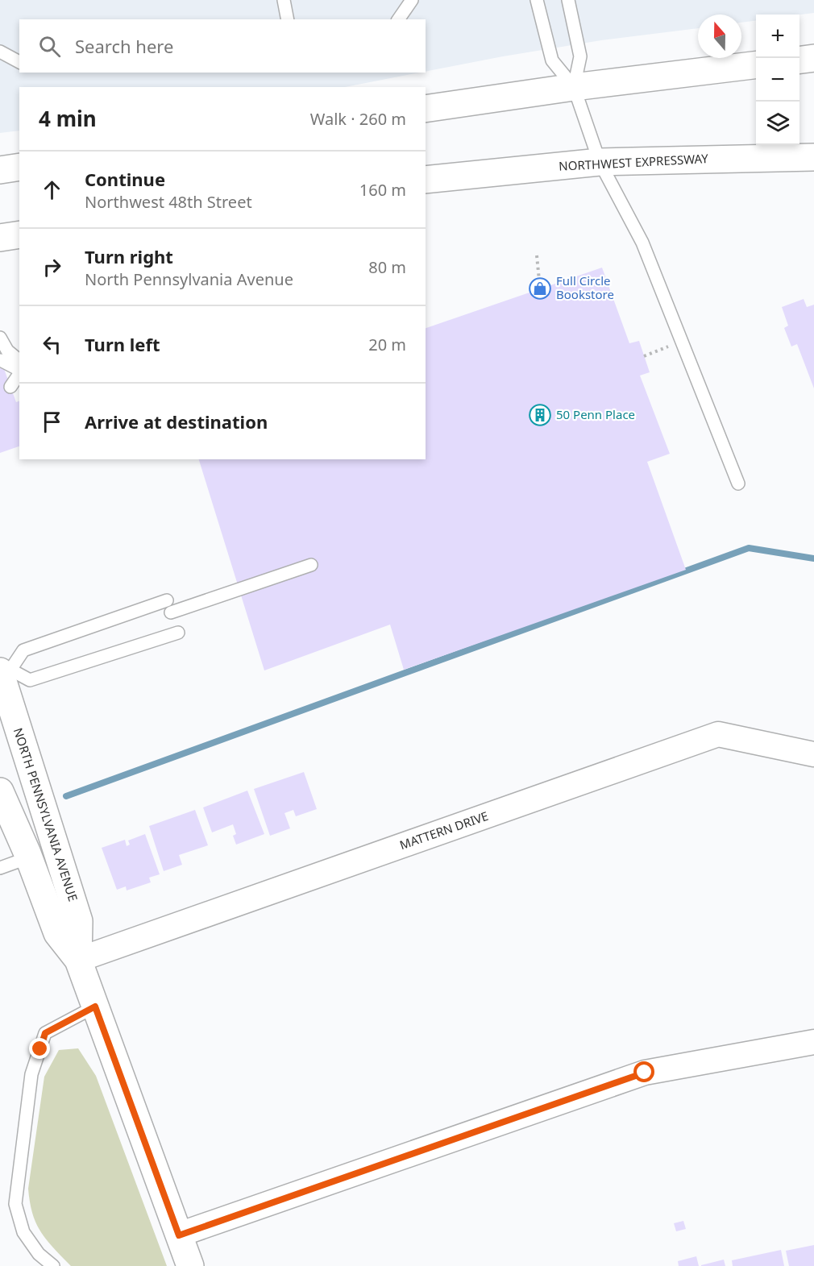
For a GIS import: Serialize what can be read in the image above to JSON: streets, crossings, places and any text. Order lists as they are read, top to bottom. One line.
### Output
{"streets":{"main road":["NORTHWEST EXPRESSWAY","NORTH PENNSYLVANIA AVENUE"],"street":["MATTERN DRIVE"]},"crossings":[["NORTH PENNSYLVANIA AVENUE","MATTERN DRIVE"]],"places":{"shop":["Full Circle Bookstore"],"building":["50 Penn Place"]},"north":"top","page":{"map_buttons":["+","−"],"search":"Search here","heading":["4 min","Walk · 260 m"],"list":[["Continue","Northwest 48th Street","160 m"],["Turn right","North Pennsylvania Avenue","80 m"],["Turn left","20 m"],"Arrive at destination"]}}
